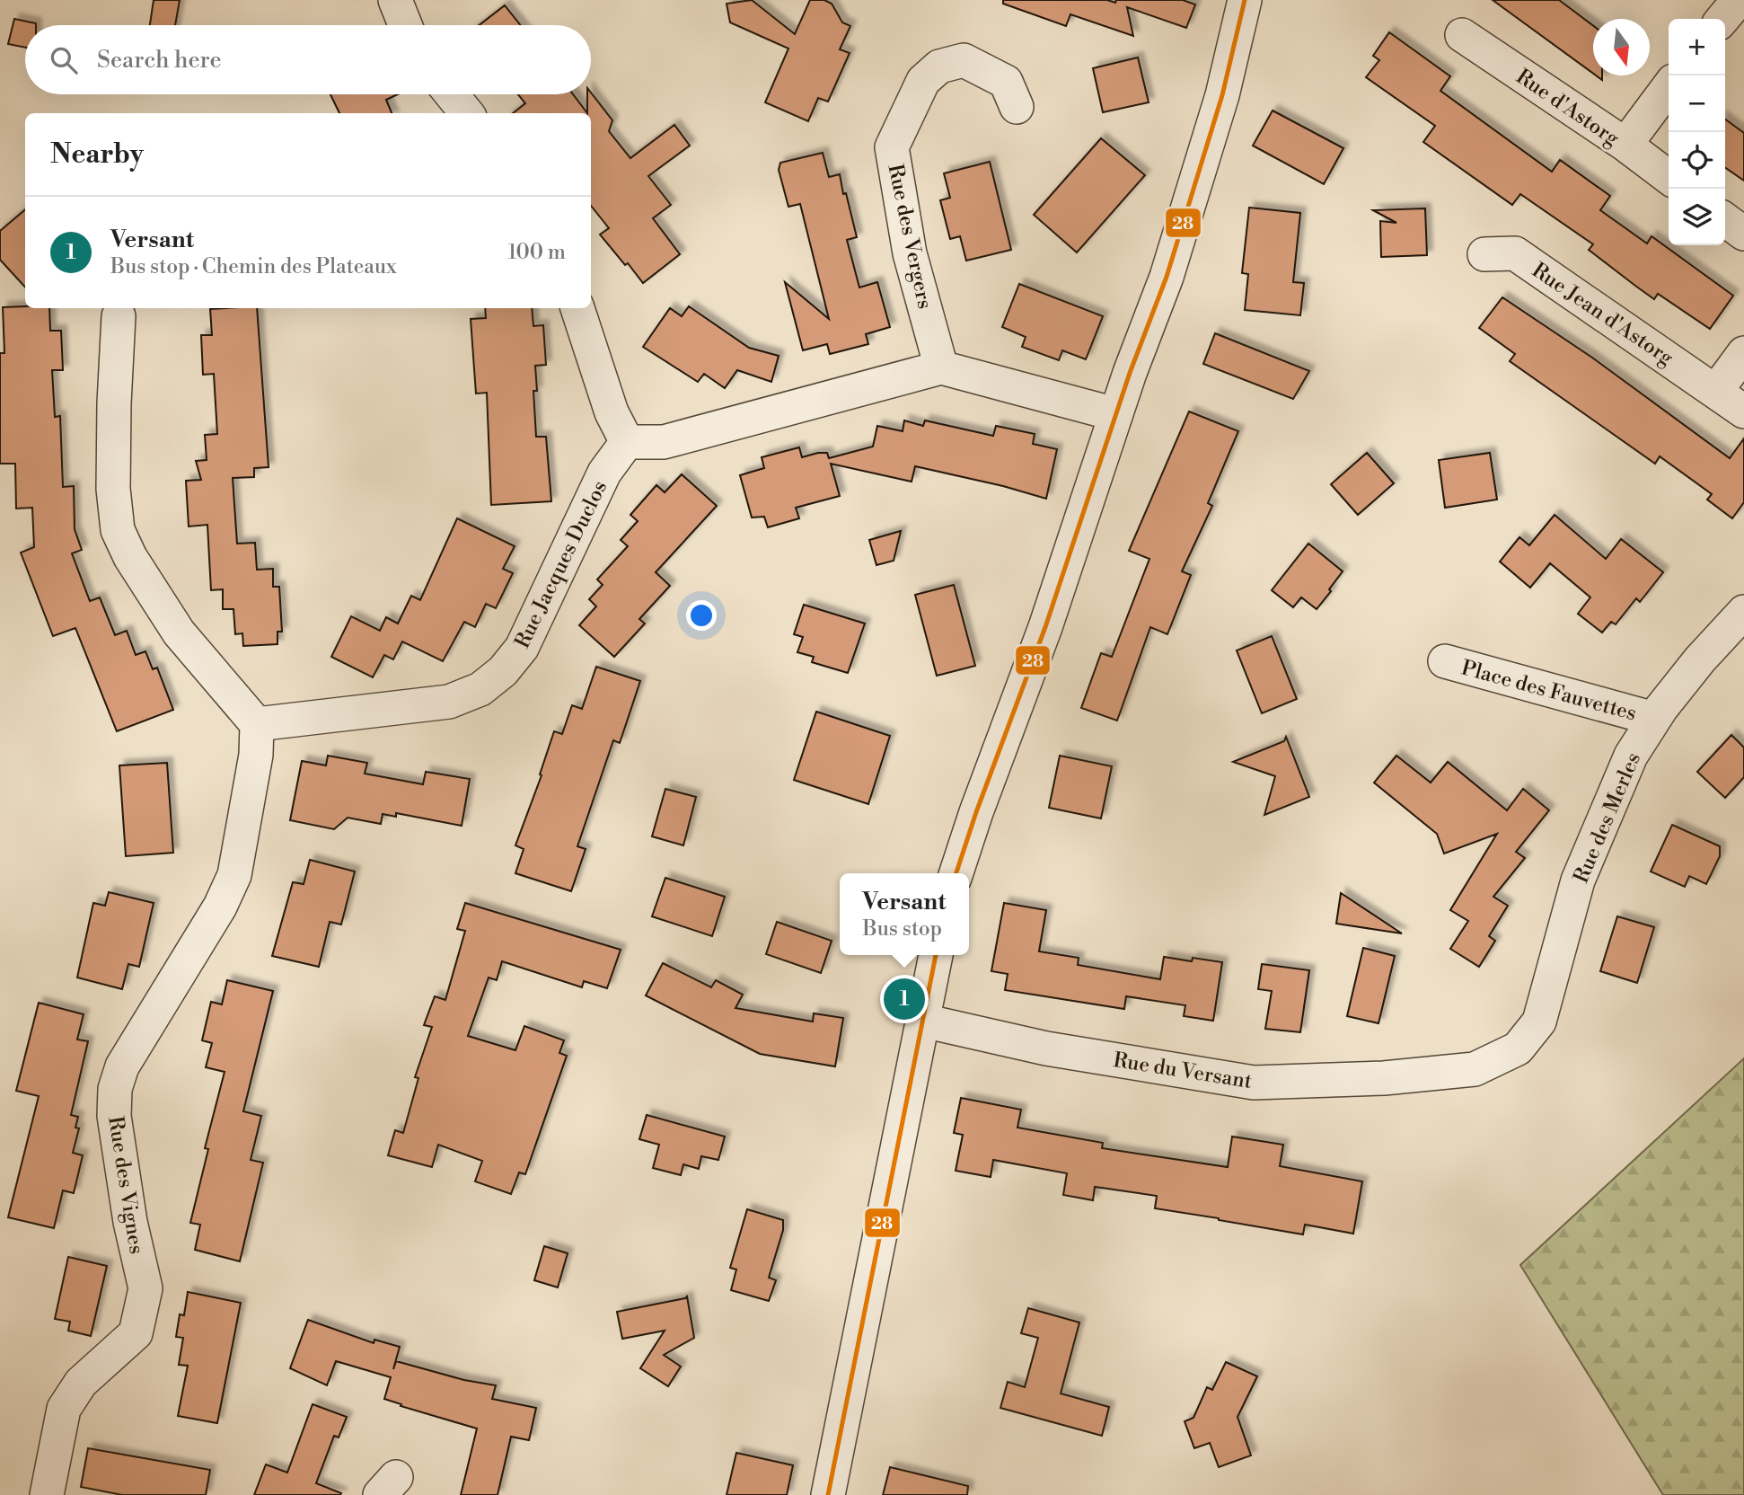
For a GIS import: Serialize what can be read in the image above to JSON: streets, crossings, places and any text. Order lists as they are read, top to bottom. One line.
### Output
{"streets":{"street":["Rue d'Astorg","Rue des Vergers","Rue Jean d'Astorg","Rue Jacques Duclos","Place des Fauvettes","Rue des Merles","Rue du Versant","Rue des Vignes"]},"crossings":[["Rue Jacques Duclos","Rue des Vignes"],["Place des Fauvettes","Rue des Merles"],["Rue des Merles","Rue du Versant"]],"lines":["transit line 28"],"north":"bottom","page":{"map_buttons":["+","−"],"search":"Search here","heading":"Nearby","list":[{"mark":"1","name":"Versant","note":"Bus stop · Chemin des Plateaux","value":"100 m"}],"popup":["Versant","Bus stop"],"pins":"1"}}
